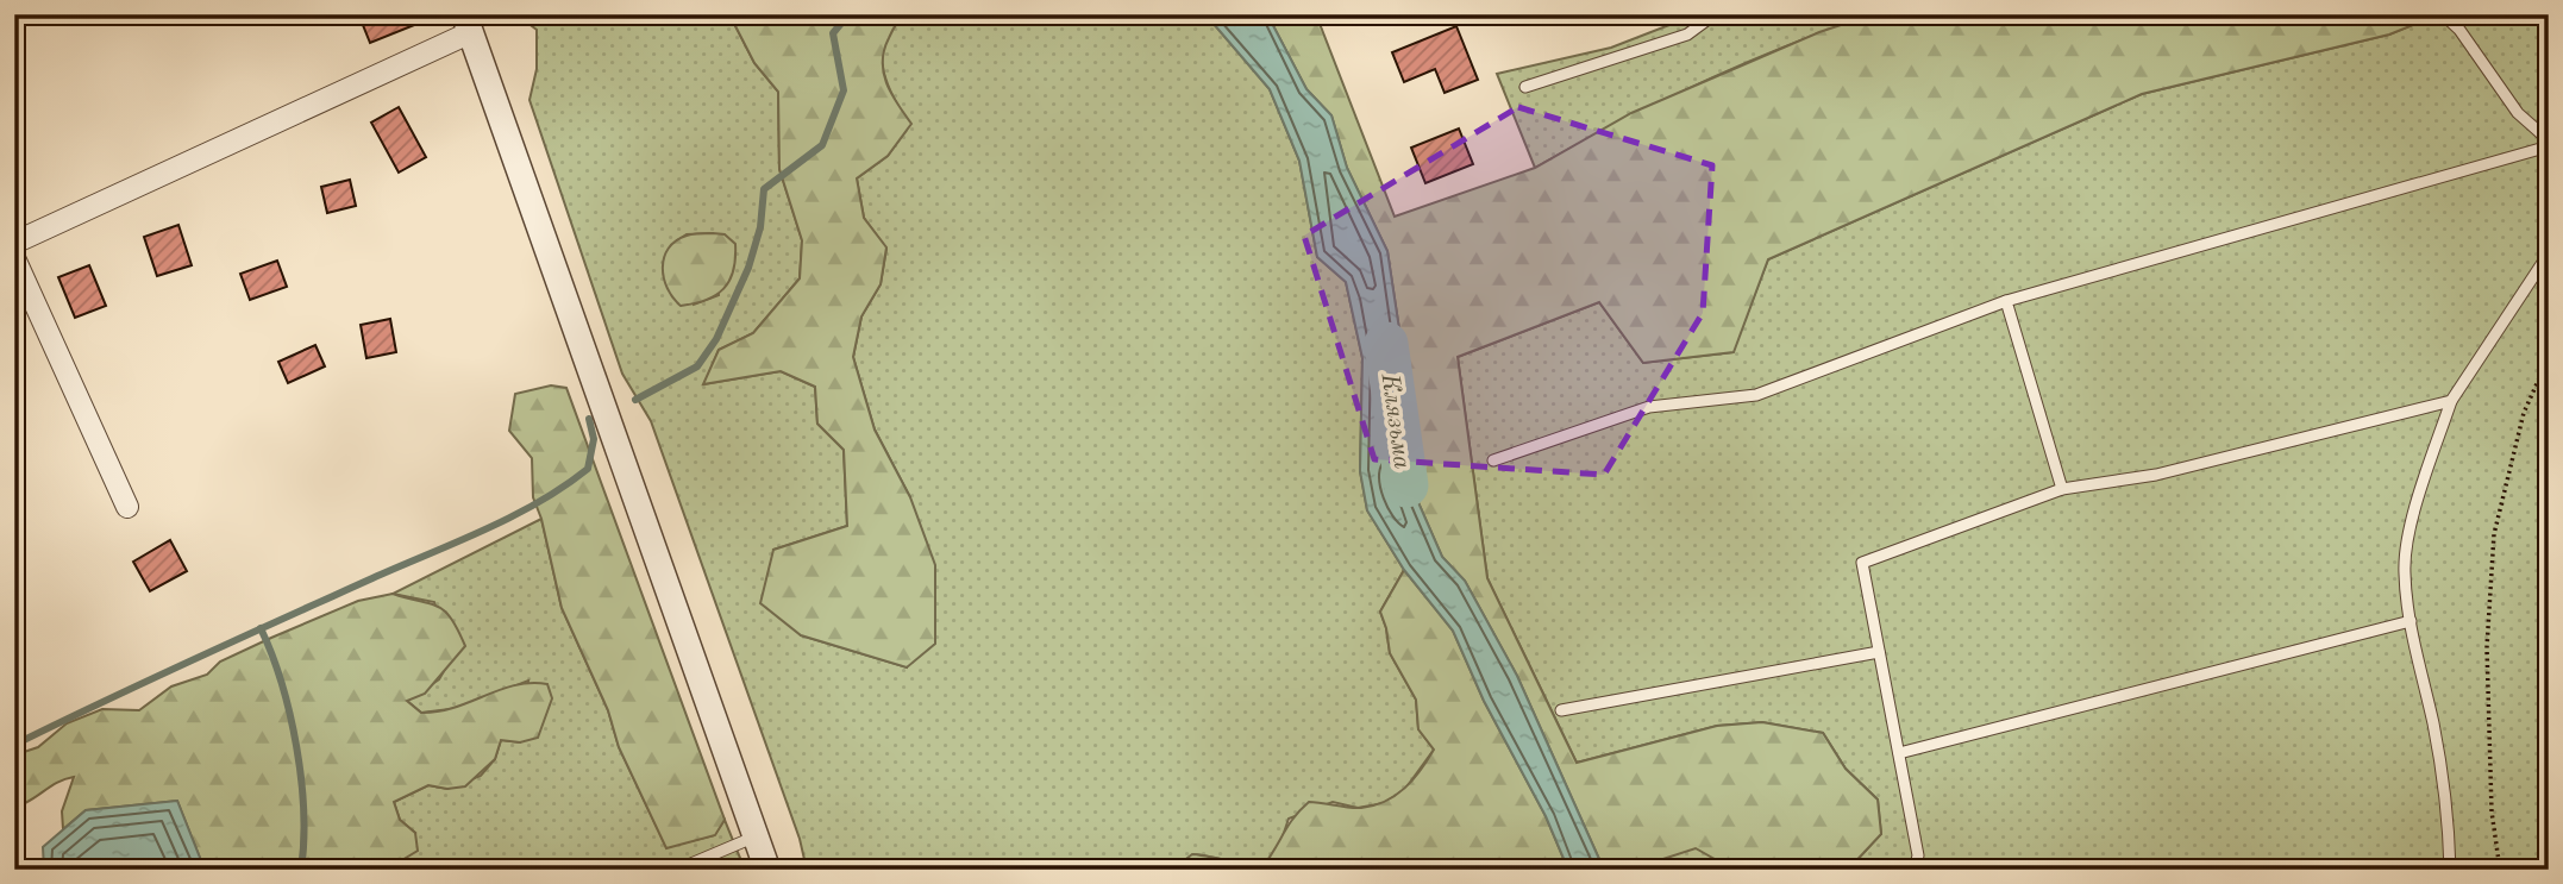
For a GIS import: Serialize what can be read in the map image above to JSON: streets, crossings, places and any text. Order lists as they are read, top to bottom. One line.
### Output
{"water":["Клязьма"]}
